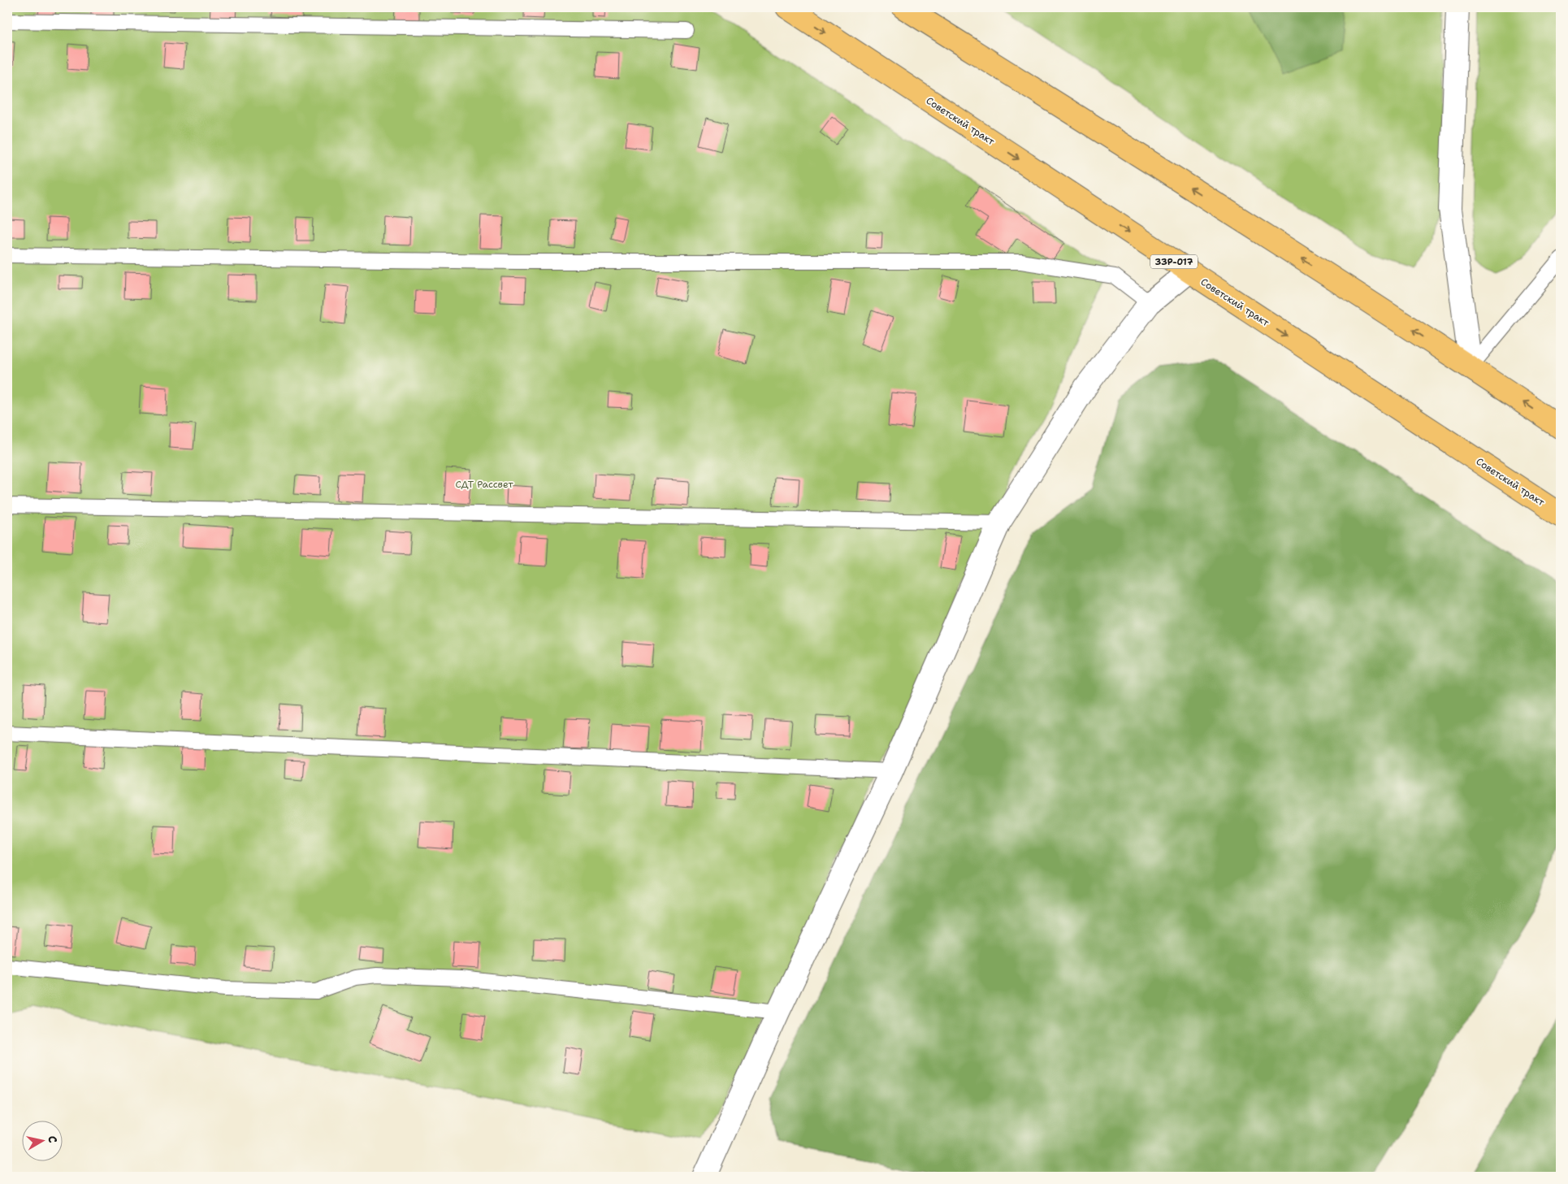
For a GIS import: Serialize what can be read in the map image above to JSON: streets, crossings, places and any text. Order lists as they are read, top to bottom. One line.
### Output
{"streets":{"highway":["Советский тракт","33Р-017"]},"parks":["СДТ Рассвет"],"north":"right"}
